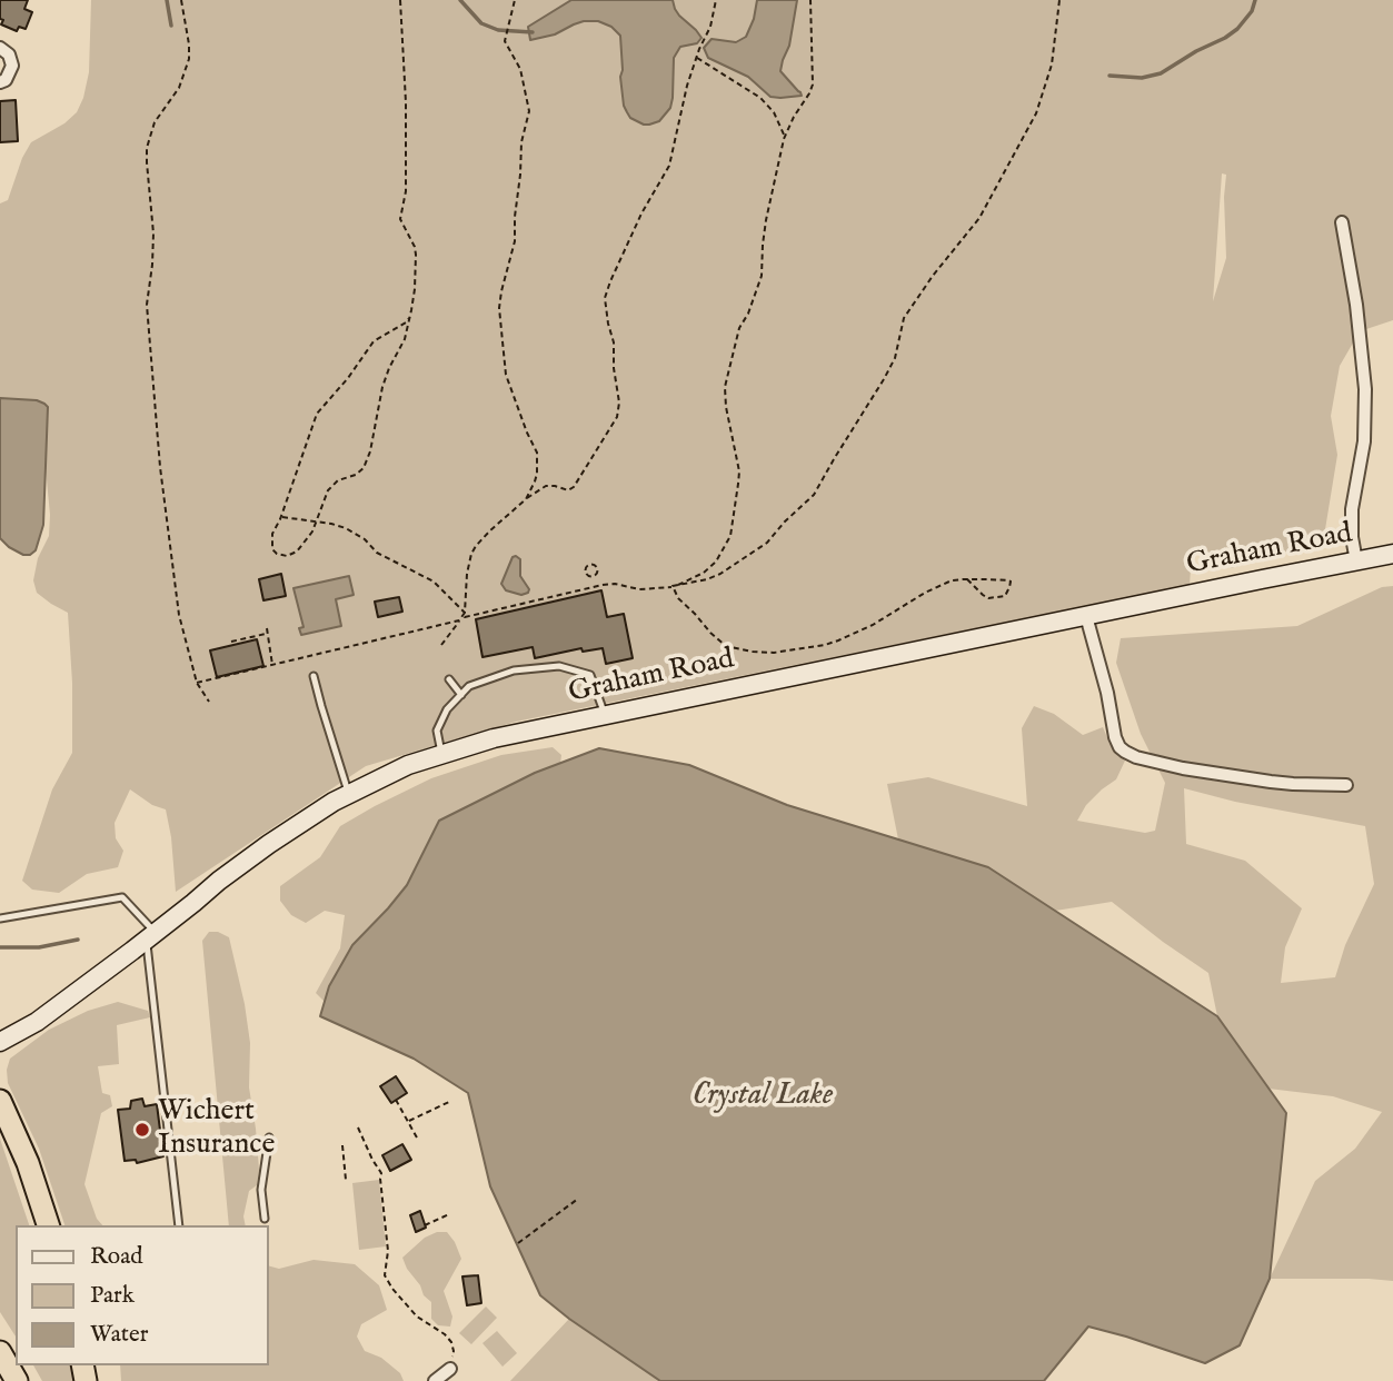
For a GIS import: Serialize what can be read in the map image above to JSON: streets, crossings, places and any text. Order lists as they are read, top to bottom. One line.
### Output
{"streets":{"main road":["Graham Road"]},"water":["Crystal Lake"],"places":["Wichert Insurance"],"legend":["Road","Park","Water"]}
